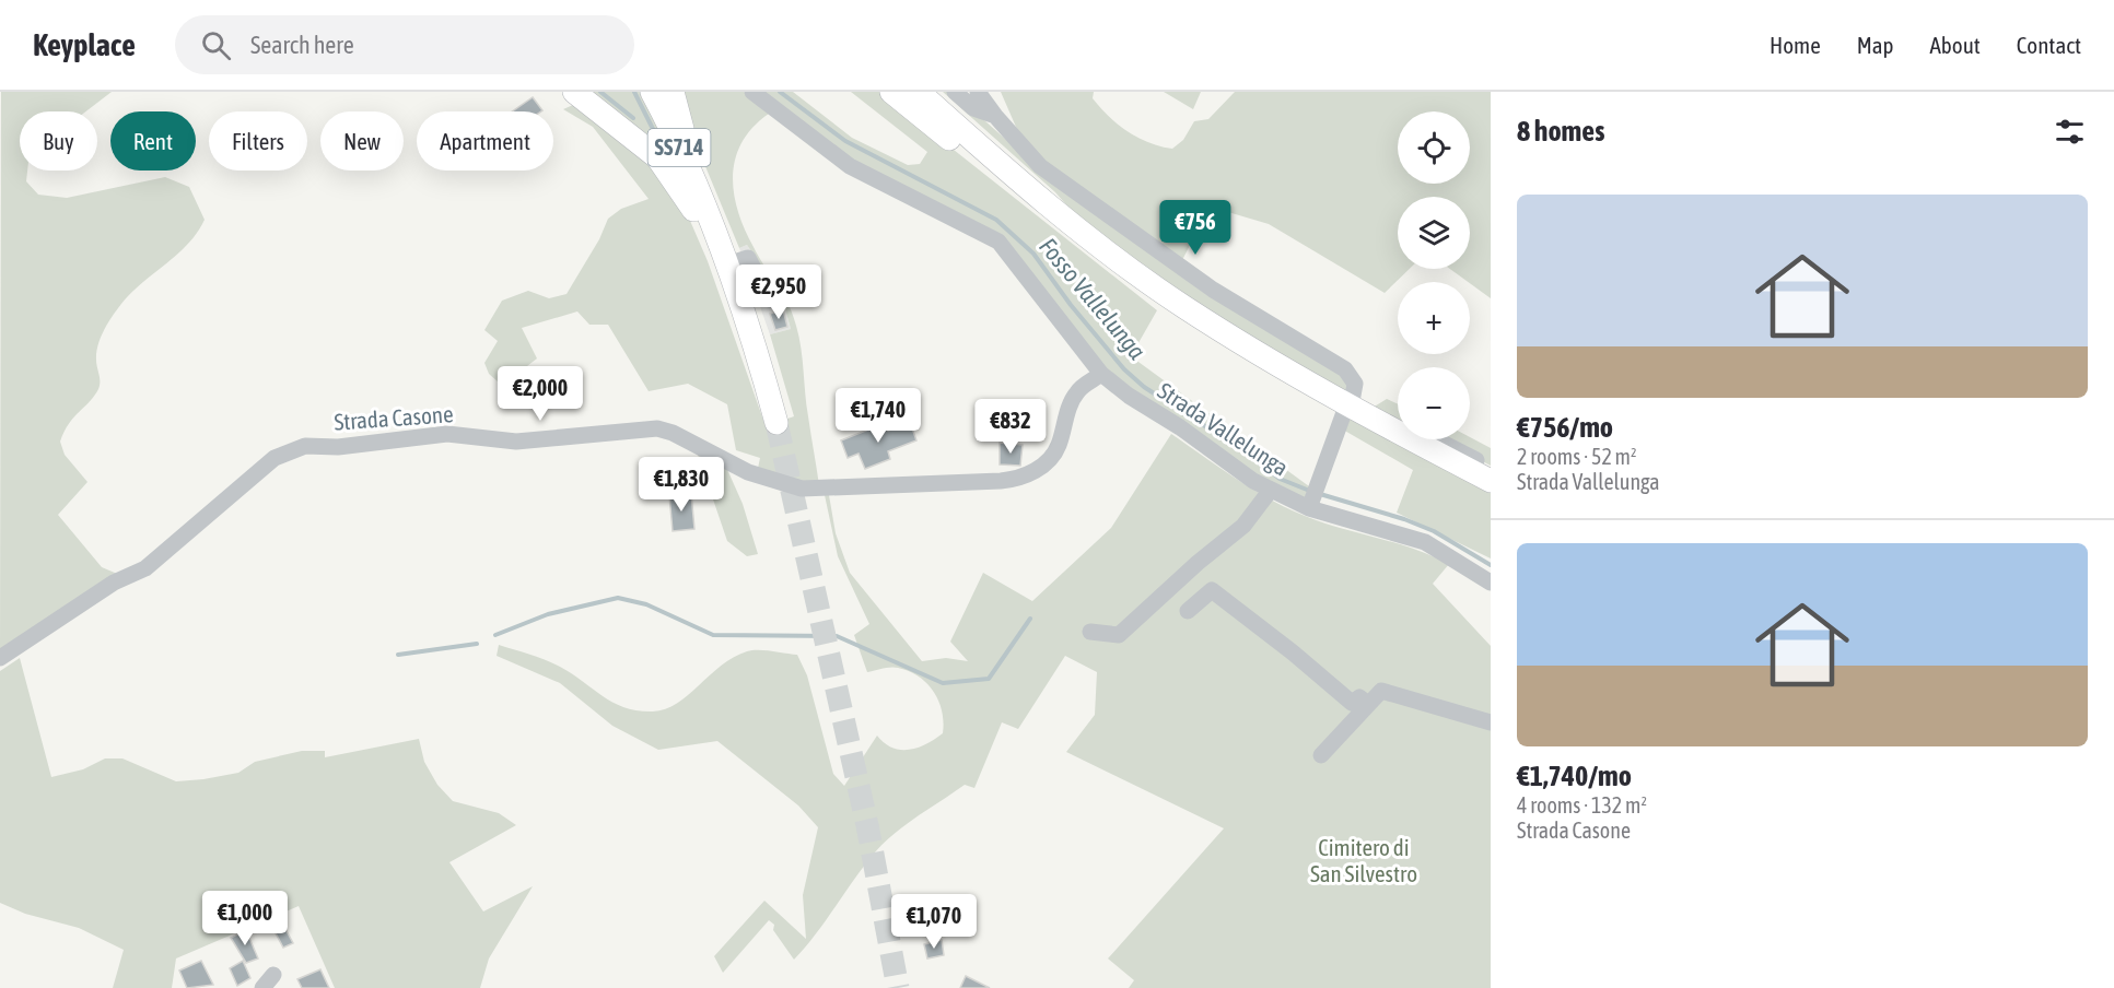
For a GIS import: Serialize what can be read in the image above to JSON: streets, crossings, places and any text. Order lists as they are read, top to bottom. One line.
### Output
{"streets":{"highway":["SS714"],"street":["Strada Casone","Strada Vallelunga"]},"crossings":[["Strada Casone","Strada Vallelunga"]],"water":["Fosso Vallelunga"],"parks":["Cimitero di San Silvestro"],"page":{"header":"Keyplace","search":"Search here","nav":["Home","Map","About","Contact"],"heading":"8 homes","map_buttons":["+","−"],"chip":["Buy","Rent","Filters","New","Apartment"],"list":[{"name":"€756/mo","note":"2 rooms · 52 m² · Strada Vallelunga"},{"name":"€1,740/mo","note":"4 rooms · 132 m² · Strada Casone"}],"price":["€756","€2,950","€2,000","€1,740","€832","€1,830","€1,000","€1,070"]}}
